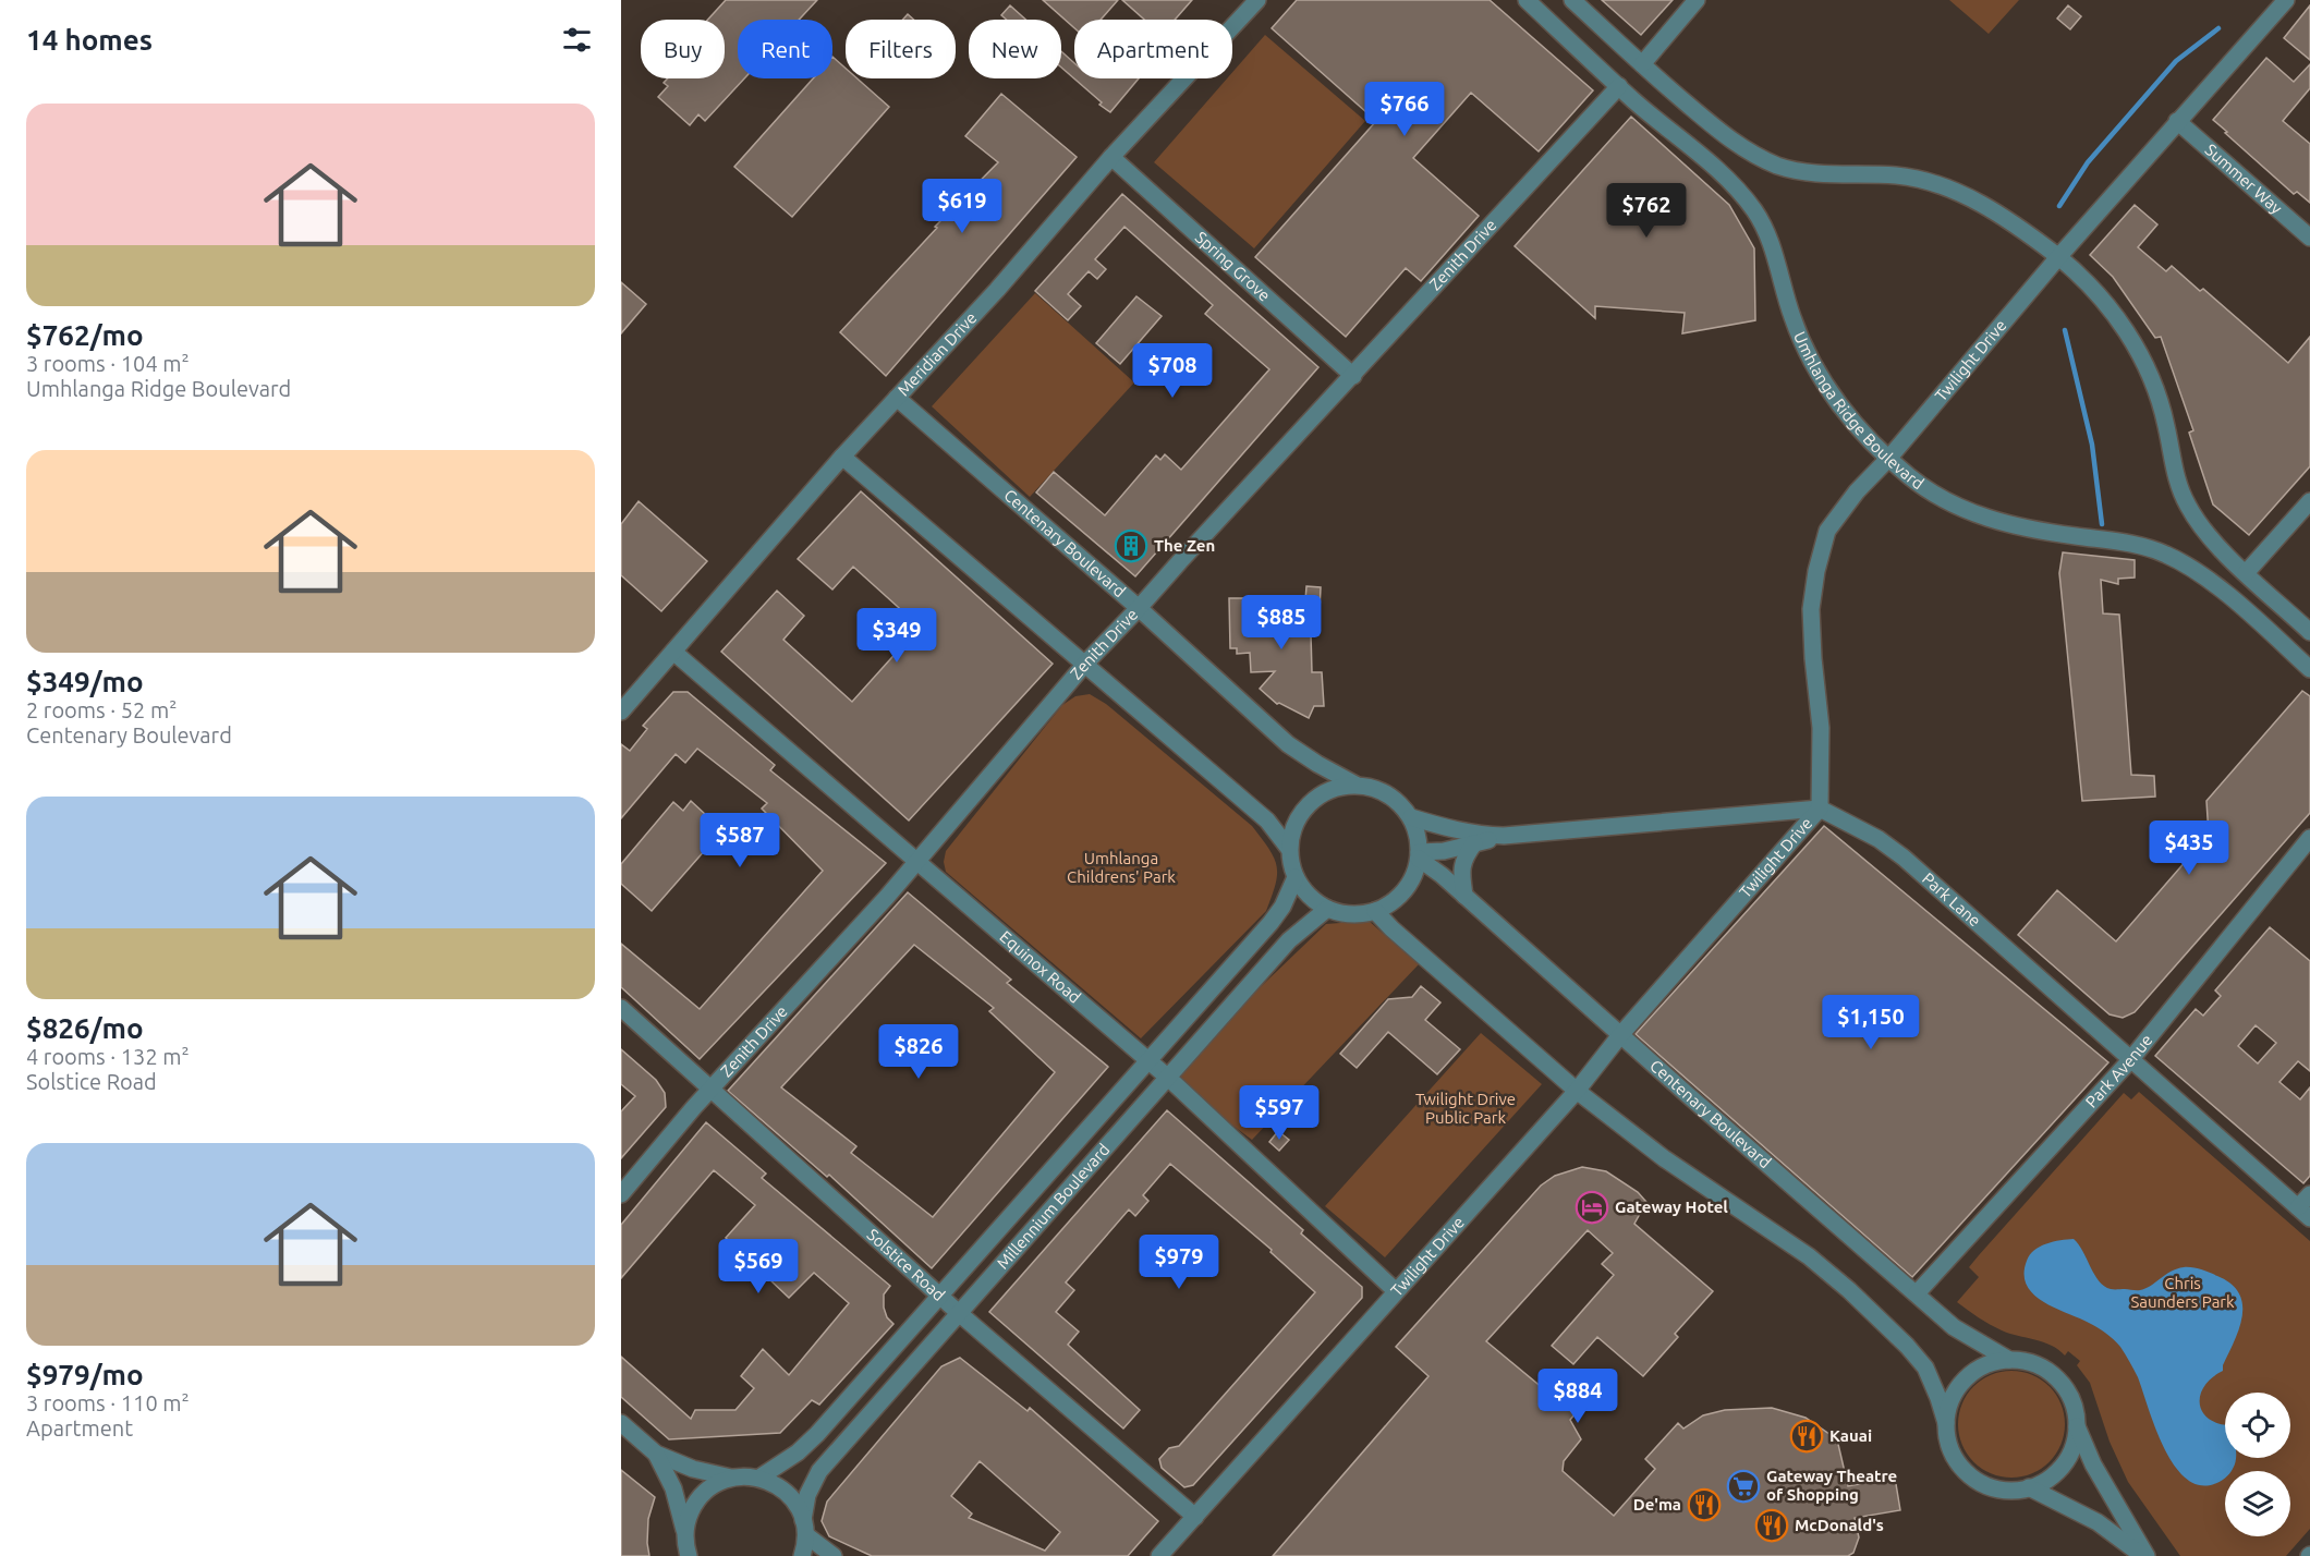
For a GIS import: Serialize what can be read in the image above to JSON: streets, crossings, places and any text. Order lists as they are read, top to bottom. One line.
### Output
{"streets":{"street":["Summer Way","Zenith Drive","Spring Grove","Meridian Drive","Twilight Drive","Umhlanga Ridge Boulevard","Centenary Boulevard","Park Lane","Equinox Road","Park Avenue","Millennium Boulevard","Solstice Road"]},"crossings":[["Summer Way","Twilight Drive"],["Zenith Drive","Spring Grove"],["Zenith Drive","Umhlanga Ridge Boulevard"],["Zenith Drive","Centenary Boulevard"],["Zenith Drive","Equinox Road"],["Zenith Drive","Solstice Road"],["Spring Grove","Meridian Drive"],["Meridian Drive","Centenary Boulevard"],["Meridian Drive","Equinox Road"],["Twilight Drive","Umhlanga Ridge Boulevard"],["Twilight Drive","Centenary Boulevard"],["Twilight Drive","Park Lane"],["Twilight Drive","Equinox Road"],["Twilight Drive","Solstice Road"],["Centenary Boulevard","Park Avenue"],["Centenary Boulevard","Millennium Boulevard"],["Park Lane","Park Avenue"],["Equinox Road","Millennium Boulevard"],["Millennium Boulevard","Solstice Road"]],"parks":["Umhlanga Childrens' Park","Twilight Drive Public Park","Chris Saunders Park"],"places":{"building":["The Zen"],"hotel":["Gateway Hotel"],"restaurant":["Kauai","De'ma","McDonald's"],"supermarket":["Gateway Theatre of Shopping"]},"page":{"heading":"14 homes","chip":["Buy","Rent","Filters","New","Apartment"],"list":[{"name":"$762/mo","note":"3 rooms · 104 m² · Umhlanga Ridge Boulevard"},{"name":"$349/mo","note":"2 rooms · 52 m² · Centenary Boulevard"},{"name":"$826/mo","note":"4 rooms · 132 m² · Solstice Road"},{"name":"$979/mo","note":"3 rooms · 110 m² · Apartment"}],"price":["$766","$619","$762","$708","$885","$349","$587","$435","$1,150","$826","$597","$979","$569","$884"]}}
